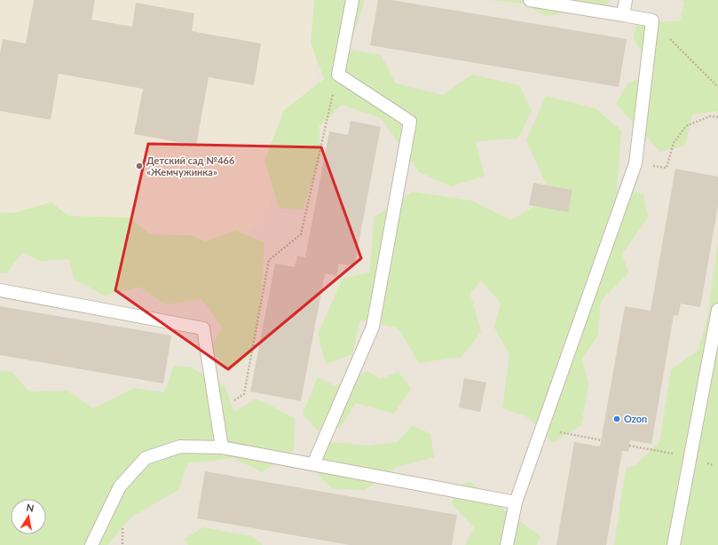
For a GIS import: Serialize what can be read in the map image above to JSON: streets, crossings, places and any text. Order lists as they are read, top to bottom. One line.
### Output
{"places":["Детский сад №466 «Жемчужинка»","Ozon"],"north":"top"}
